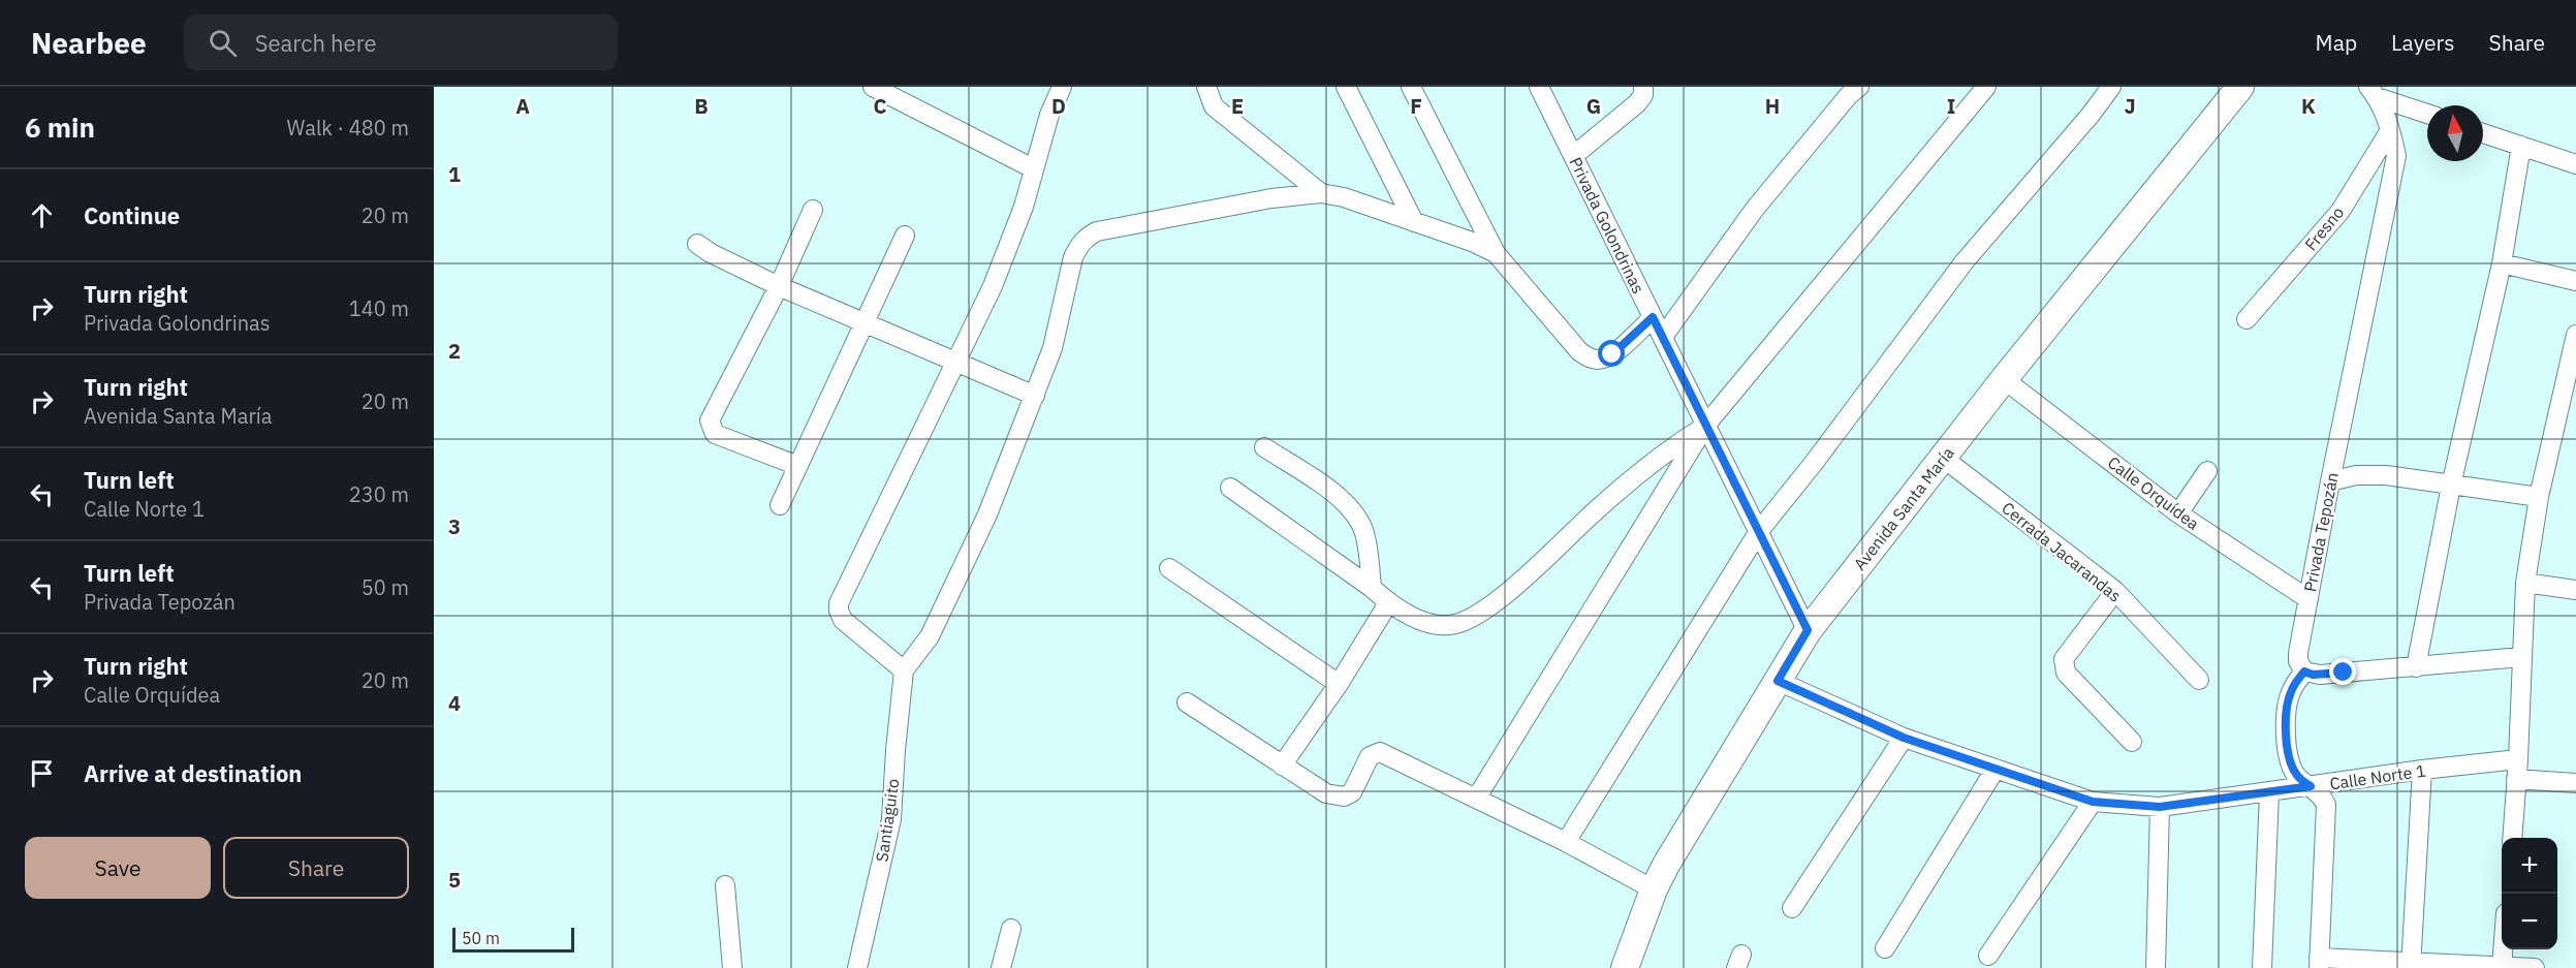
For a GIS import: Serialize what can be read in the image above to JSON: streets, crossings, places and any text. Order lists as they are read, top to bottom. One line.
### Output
{"streets":{"main road":["Avenida Santa María"],"street":["Privada Golondrinas","Fresno","Calle Orquídea","Privada Tepozán","Cerrada Jacarandas","Calle Norte 1","Santiaguito"]},"crossings":[["Privada Golondrinas","Avenida Santa María"],["Fresno","Privada Tepozán"],["Calle Orquídea","Avenida Santa María"],["Calle Orquídea","Privada Tepozán"],["Avenida Santa María","Cerrada Jacarandas"],["Avenida Santa María","Calle Norte 1"]],"scale_bar":"50 m","north":"top","page":{"header":"Nearbee","search":"Search here","nav":["Map","Layers","Share"],"heading":["6 min","Walk · 480 m"],"list":[["Continue","20 m"],["Turn right","Privada Golondrinas","140 m"],["Turn right","Avenida Santa María","20 m"],["Turn left","Calle Norte 1","230 m"],["Turn left","Privada Tepozán","50 m"],["Turn right","Calle Orquídea","20 m"],"Arrive at destination"],"buttons":["Save","Share"],"map_buttons":["+","−"],"scale":"50 m"},"grid":{"columns":["A","B","C","D","E","F","G","H","I","J","K"],"rows":["1","2","3","4","5"]}}
